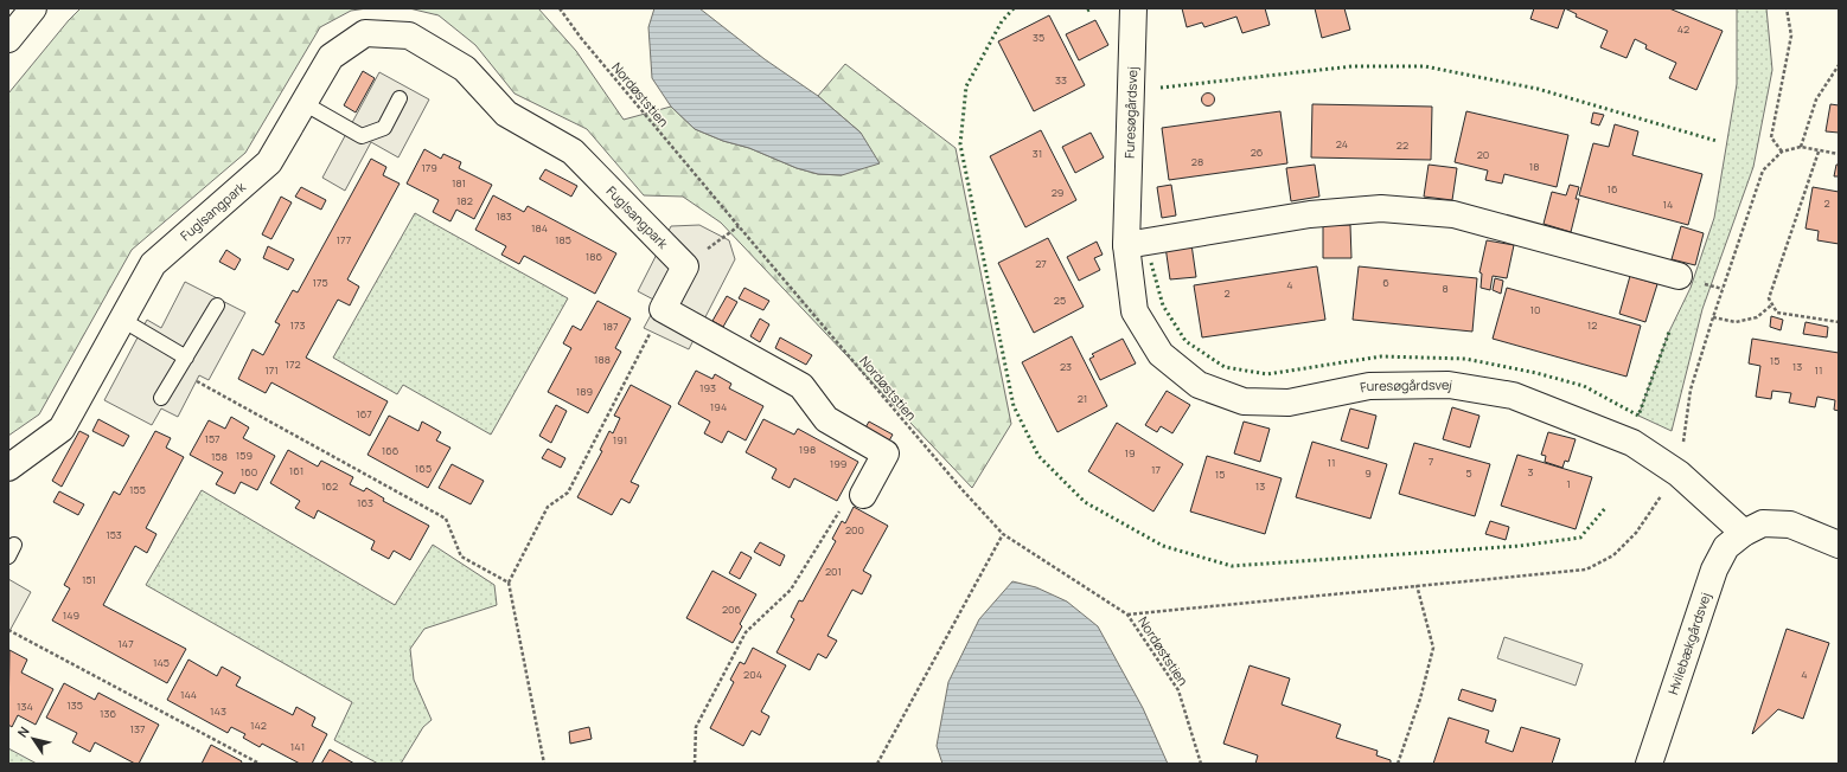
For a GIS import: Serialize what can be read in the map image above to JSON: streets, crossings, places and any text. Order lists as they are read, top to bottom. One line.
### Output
{"streets":{"street":["Furesøgårdsvej","Fuglsangpark","Hvilebækgårdsvej"],"path":["Nordøststien"]},"crossings":[["Furesøgårdsvej","Hvilebækgårdsvej"]],"house_numbers":["42","35","33","24","22","26","31","20","28","18","179","181","16","29","182","2","14","183","184","177","185","186","27","175","6","4","8","2","25","10","173","12","187","188","15","172","23","13","171","11","193","189","21","194","167","157","191","198","166","19","159","158","7","11","199","165","17","161","160","3","9","5","15","1","162","13","155","163","200","153","201","151","206","149","147","145","204","4","144","135","134","143","136","142","137","141"],"north":"top left"}
